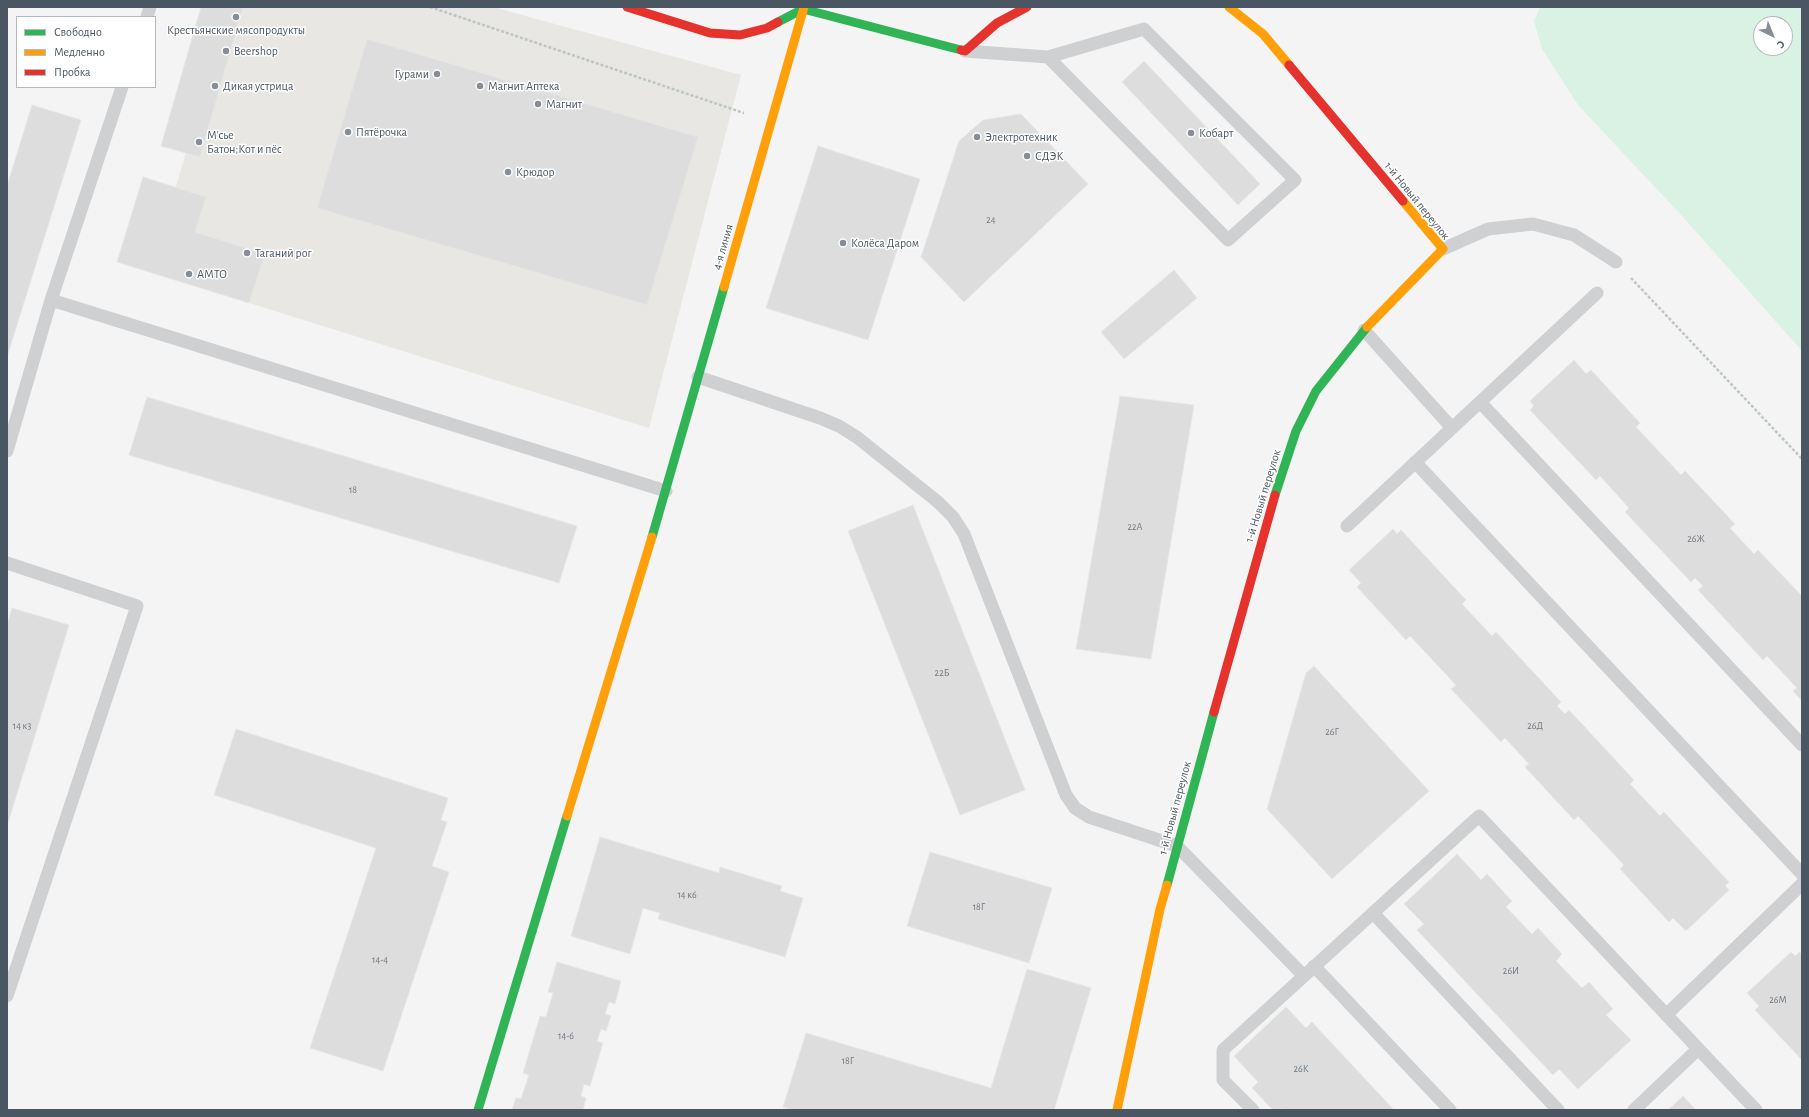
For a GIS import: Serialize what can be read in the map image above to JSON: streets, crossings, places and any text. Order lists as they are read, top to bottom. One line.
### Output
{"streets":{"street":["1-й Новый переулок","4-я линия"]},"places":["Крестьянские мясопродукты","Beershop","Гурами","Дикая устрица","Магнит Аптека","Магнит","Пятёрочка","Кобарт","Электротехник","М'сье Батон;Кот и пёс","СДЭК","Крюдор","Колёса Даром","Таганий рог","АМТО"],"house_numbers":["24","18","22А","26Ж","22Б","14 к3","26Д","26Г","14 к6","18Г","14-4","26И","26М","14-6","18Г","26К"],"legend":["Свободно","Медленно","Пробка"],"north":"bottom right"}
